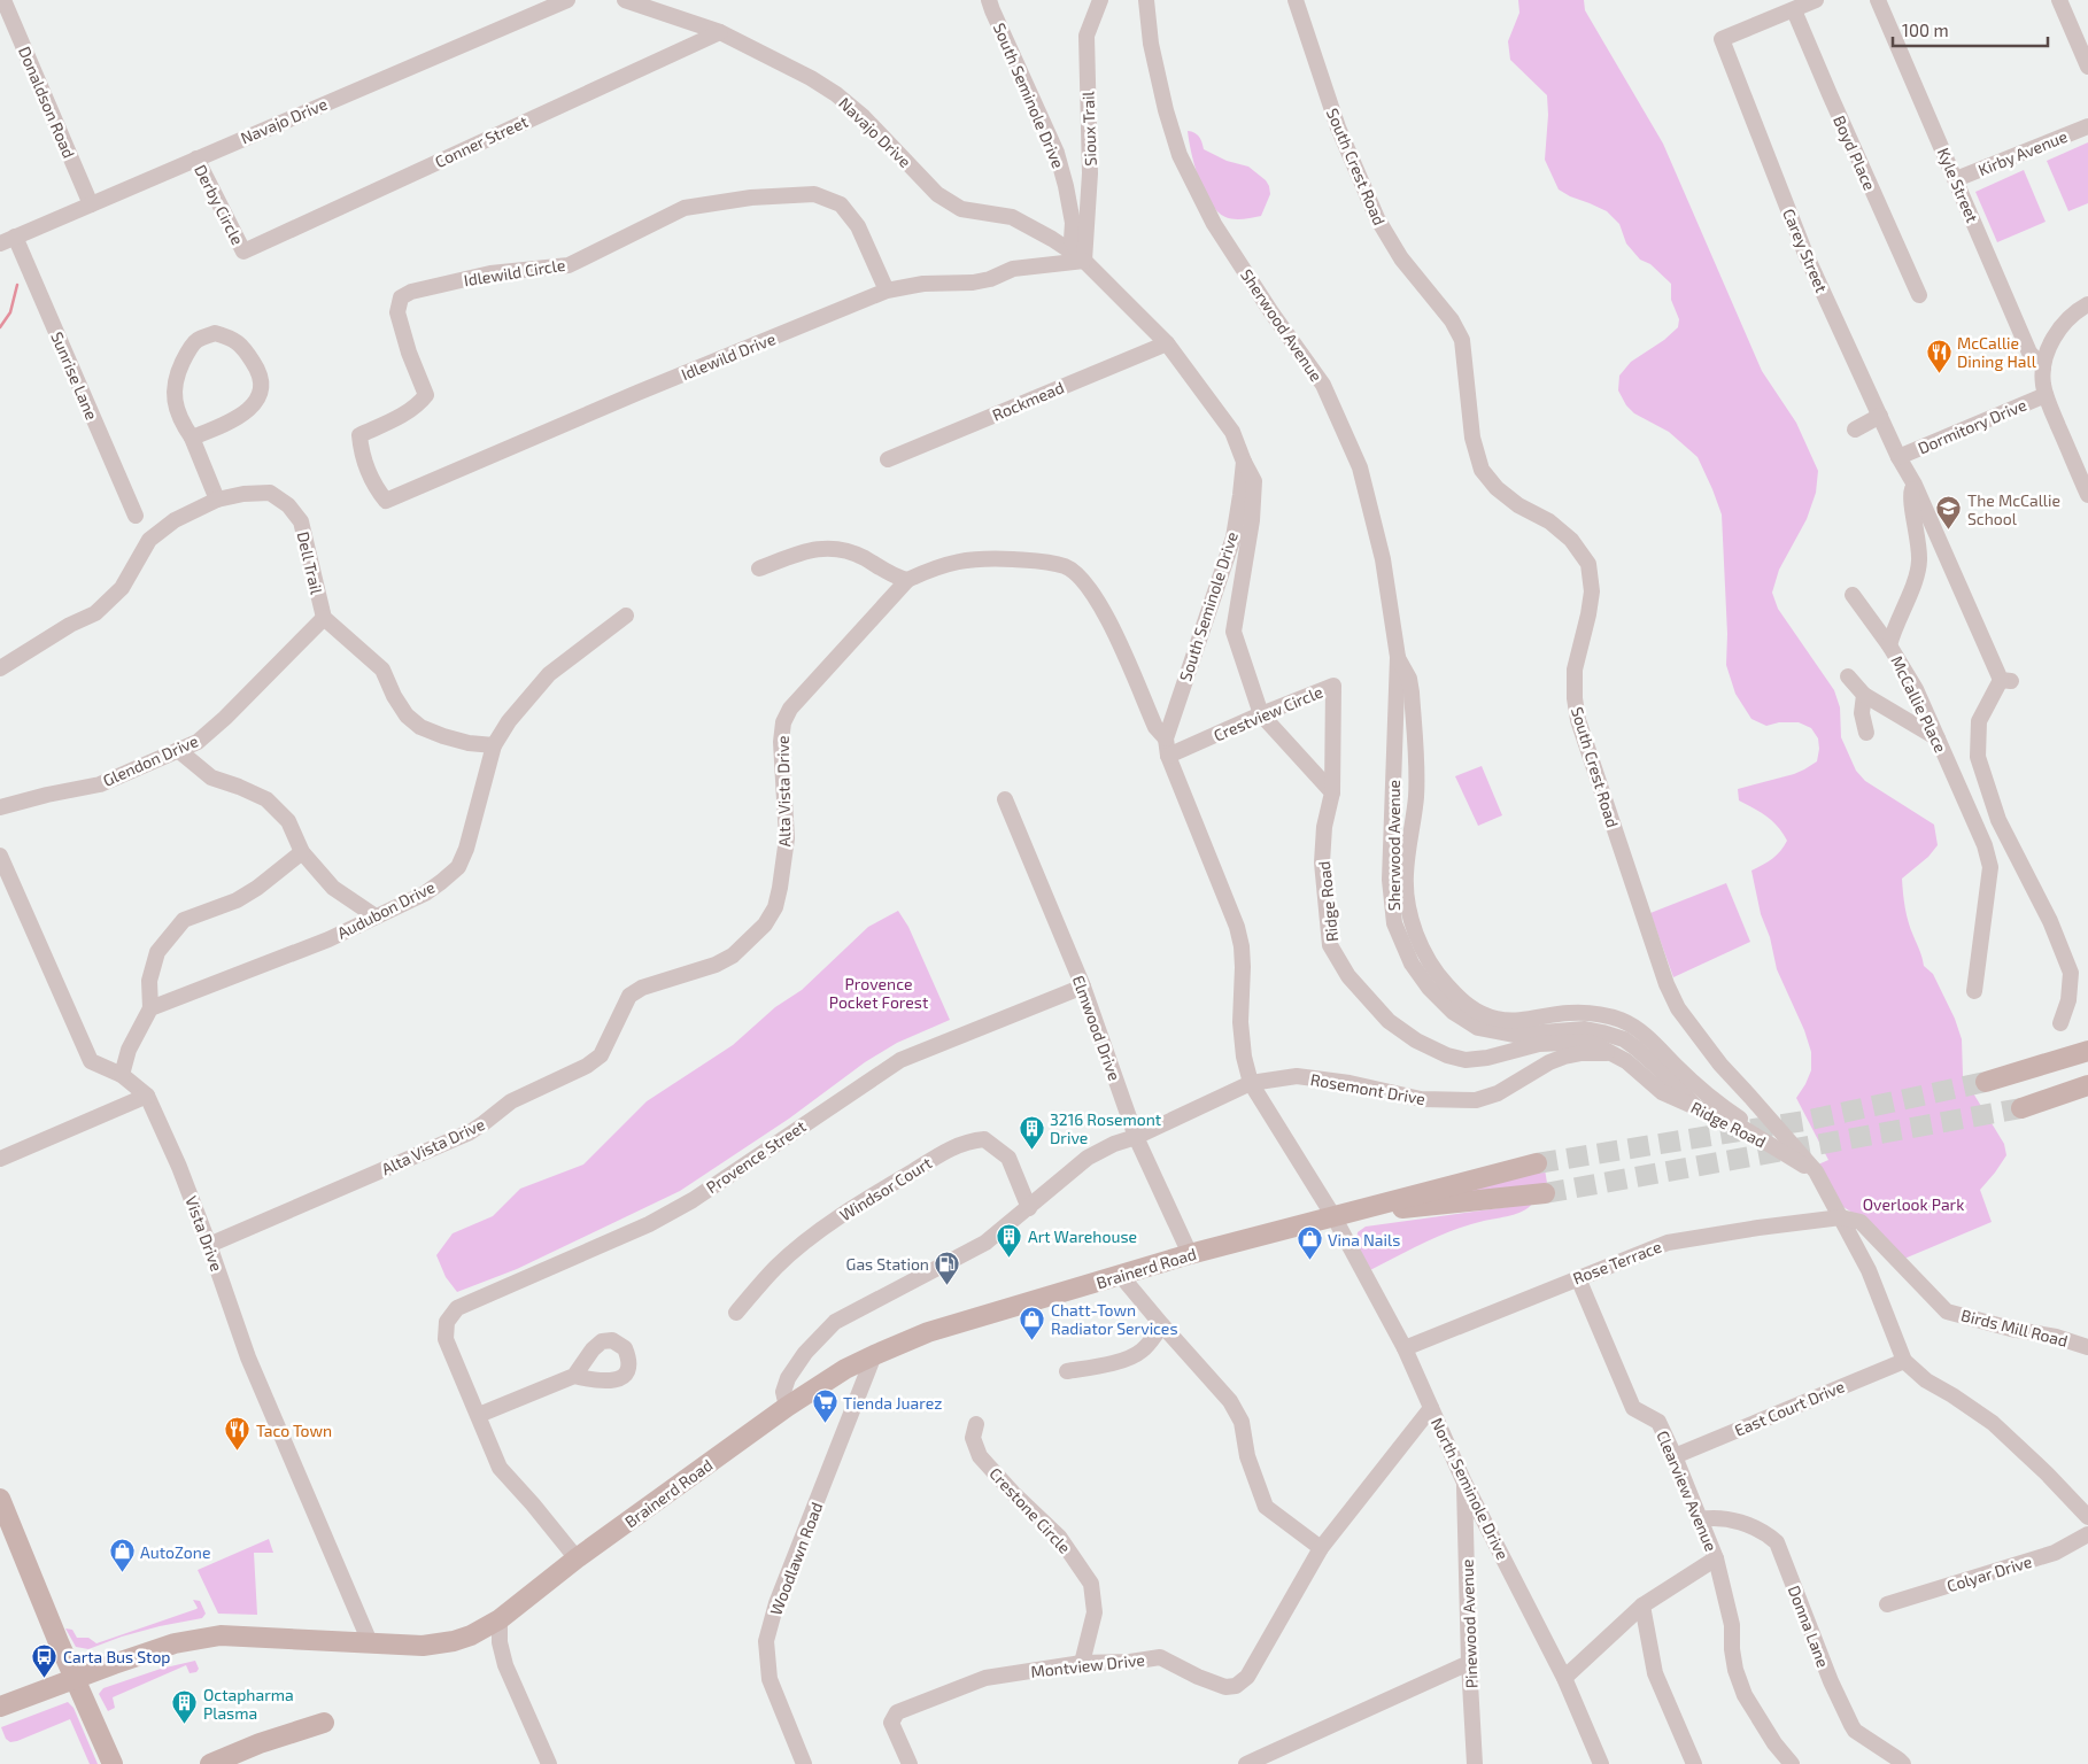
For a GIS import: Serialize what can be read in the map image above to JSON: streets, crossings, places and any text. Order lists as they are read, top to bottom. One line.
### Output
{"streets":{"main road":["Brainerd Road"],"street":["South Seminole Drive","Donaldson Road","Navajo Drive","Sioux Trail","Conner Street","Boyd Place","Kirby Avenue","South Crest Road","Kyle Street","Derby Circle","Carey Street","Idlewild Circle","Sherwood Avenue","Idlewild Drive","Sunrise Lane","Rockmead","Dormitory Drive","Dell Trail","McCallie Place","Crestview Circle","Glendon Drive","Alta Vista Drive","Ridge Road","Audubon Drive","Elmwood Drive","Rosemont Drive","Provence Street","Windsor Court","Vista Drive","Rose Terrace","Birds Mill Road","East Court Drive","North Seminole Drive","Clearview Avenue","Crestone Circle","Woodlawn Road","Colyar Drive","Pinewood Avenue","Donna Lane","Montview Drive"]},"crossings":[["South Seminole Drive","Navajo Drive"],["South Seminole Drive","Sioux Trail"],["South Seminole Drive","Idlewild Drive"],["South Seminole Drive","Rockmead"],["South Seminole Drive","Crestview Circle"],["South Seminole Drive","Alta Vista Drive"],["South Seminole Drive","Rosemont Drive"],["South Seminole Drive","Brainerd Road"],["South Seminole Drive","North Seminole Drive"],["Donaldson Road","Navajo Drive"],["Navajo Drive","Sioux Trail"],["Navajo Drive","Conner Street"],["Navajo Drive","Derby Circle"],["Navajo Drive","Idlewild Drive"],["Navajo Drive","Sunrise Lane"],["Sioux Trail","Idlewild Drive"],["Conner Street","Derby Circle"],["Boyd Place","Carey Street"],["Kirby Avenue","Kyle Street"],["South Crest Road","Ridge Road"],["South Crest Road","Rose Terrace"],["South Crest Road","Birds Mill Road"],["South Crest Road","East Court Drive"],["Carey Street","Dormitory Drive"],["Idlewild Circle","Idlewild Drive"],["Sherwood Avenue","Ridge Road"],["Dell Trail","Glendon Drive"],["Crestview Circle","Ridge Road"],["Alta Vista Drive","Vista Drive"],["Ridge Road","Rosemont Drive"],["Elmwood Drive","Rosemont Drive"],["Elmwood Drive","Provence Street"],["Elmwood Drive","Brainerd Road"],["Rosemont Drive","Windsor Court"],["Rosemont Drive","Brainerd Road"],["Vista Drive","Brainerd Road"],["Rose Terrace","Birds Mill Road"],["Rose Terrace","North Seminole Drive"],["Rose Terrace","Clearview Avenue"],["Brainerd Road","North Seminole Drive"],["Brainerd Road","Woodlawn Road"],["East Court Drive","Clearview Avenue"],["North Seminole Drive","Pinewood Avenue"],["North Seminole Drive","Montview Drive"],["Clearview Avenue","Donna Lane"],["Crestone Circle","Montview Drive"]],"parks":["Provence Pocket Forest","Overlook Park"],"places":{"restaurant":["McCallie Dining Hall","Taco Town"],"school or university":["The McCallie School"],"building":["3216 Rosemont Drive","Art Warehouse","Octapharma Plasma"],"shop":["Vina Nails","Chatt-Town Radiator Services","AutoZone"],"fuel station":["Gas Station"],"supermarket":["Tienda Juarez"],"bus stop":["Carta Bus Stop"]},"scale_bar":"100 m"}
